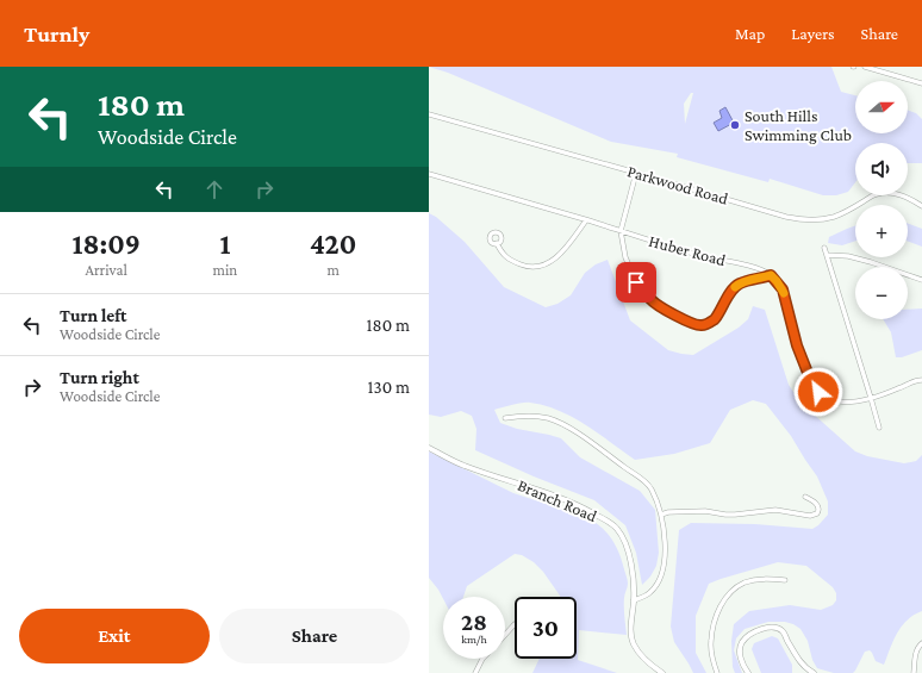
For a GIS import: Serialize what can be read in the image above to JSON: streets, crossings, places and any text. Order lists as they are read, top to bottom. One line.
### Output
{"streets":{"street":["Parkwood Road","Huber Road","Branch Road"]},"places":["South Hills Swimming Club"],"north":"right","page":{"header":"Turnly","nav":["Map","Layers","Share"],"turn":["180 m","Woodside Circle"],"map_buttons":["+","−"],"eta":["18:09","Arrival","1","min","420","m"],"list":[{"name":"Turn left","note":"Woodside Circle","value":"180 m"},{"name":"Turn right","note":"Woodside Circle","value":"130 m"}],"speed":"28 km/h","limit":"30","buttons":["Exit","Share"]}}
